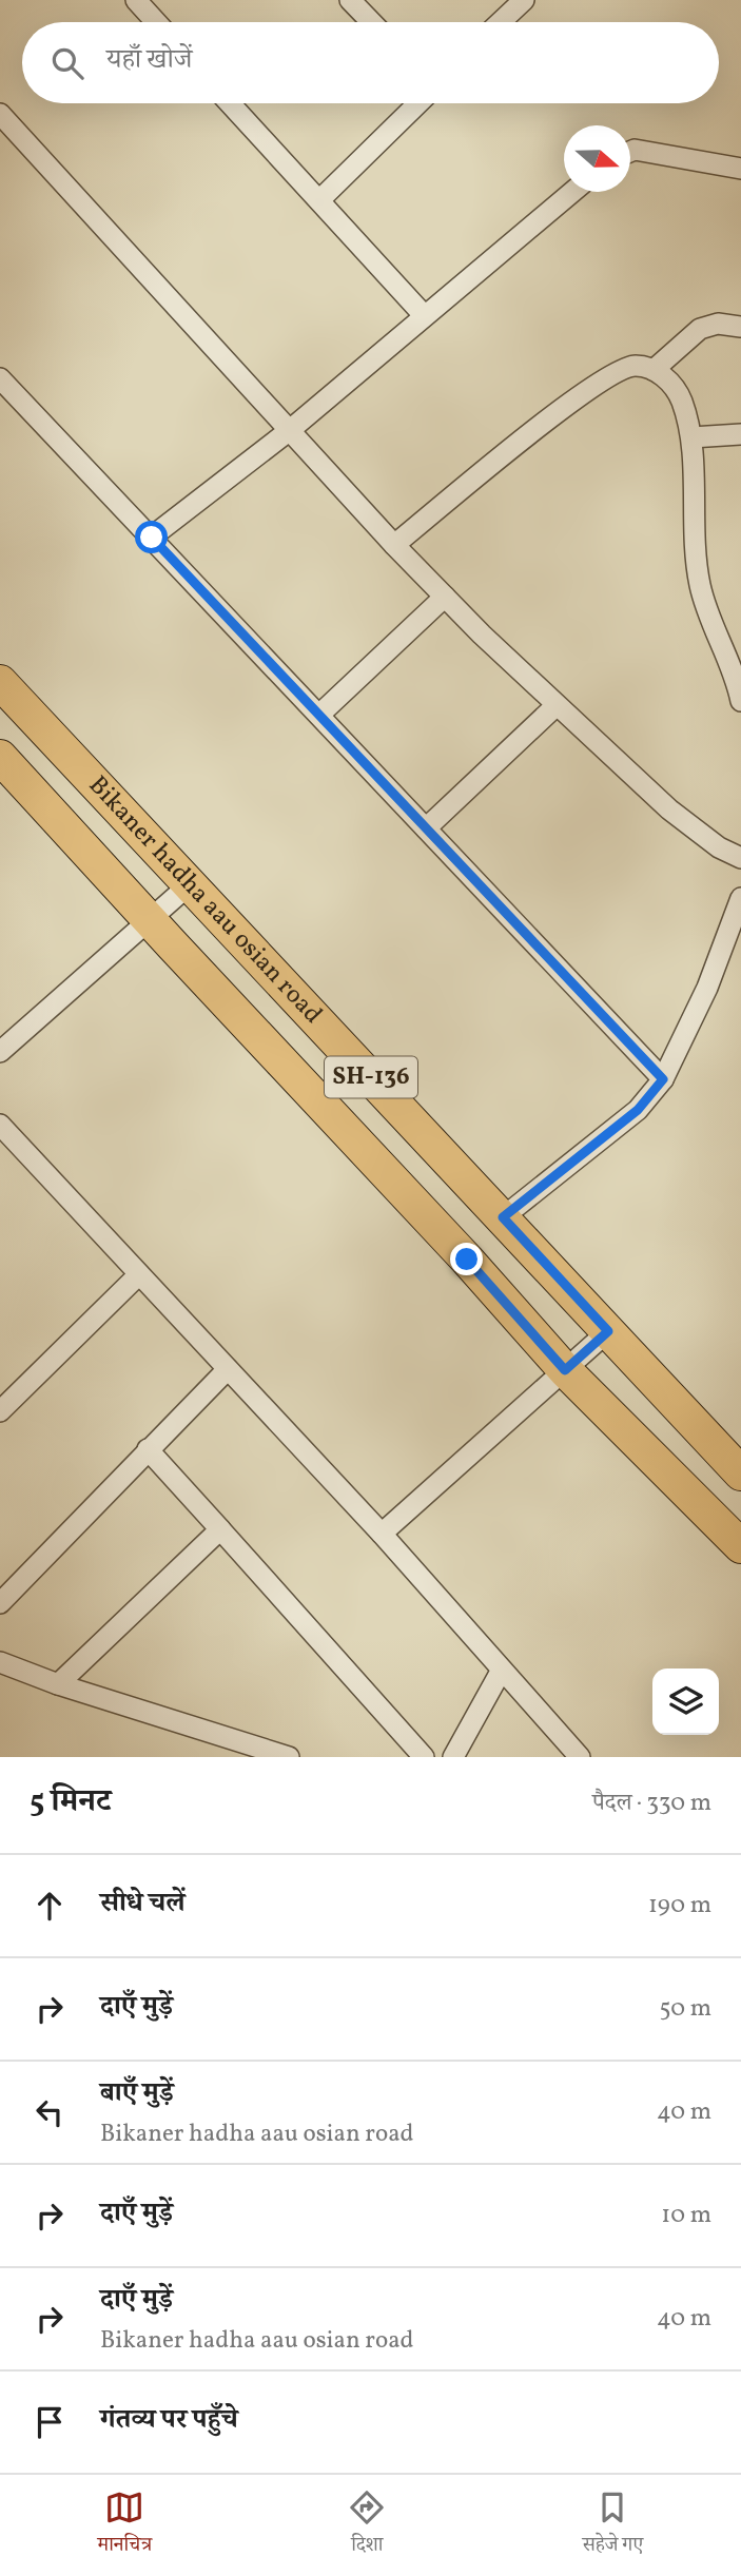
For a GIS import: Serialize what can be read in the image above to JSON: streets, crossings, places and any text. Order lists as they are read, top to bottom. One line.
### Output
{"streets":{"main road":["Bikaner hadha aau osian road","SH-136"]},"north":"right","page":{"search":"यहाँ खोजें","heading":["5 मिनट","पैदल · 330 m"],"list":[["सीधे चलें","190 m"],["दाएँ मुड़ें","50 m"],["बाएँ मुड़ें","Bikaner hadha aau osian road","40 m"],["दाएँ मुड़ें","10 m"],["दाएँ मुड़ें","Bikaner hadha aau osian road","40 m"],"गंतव्य पर पहुँचे"],"nav":["मानचित्र","दिशा","सहेजे गए"]}}
